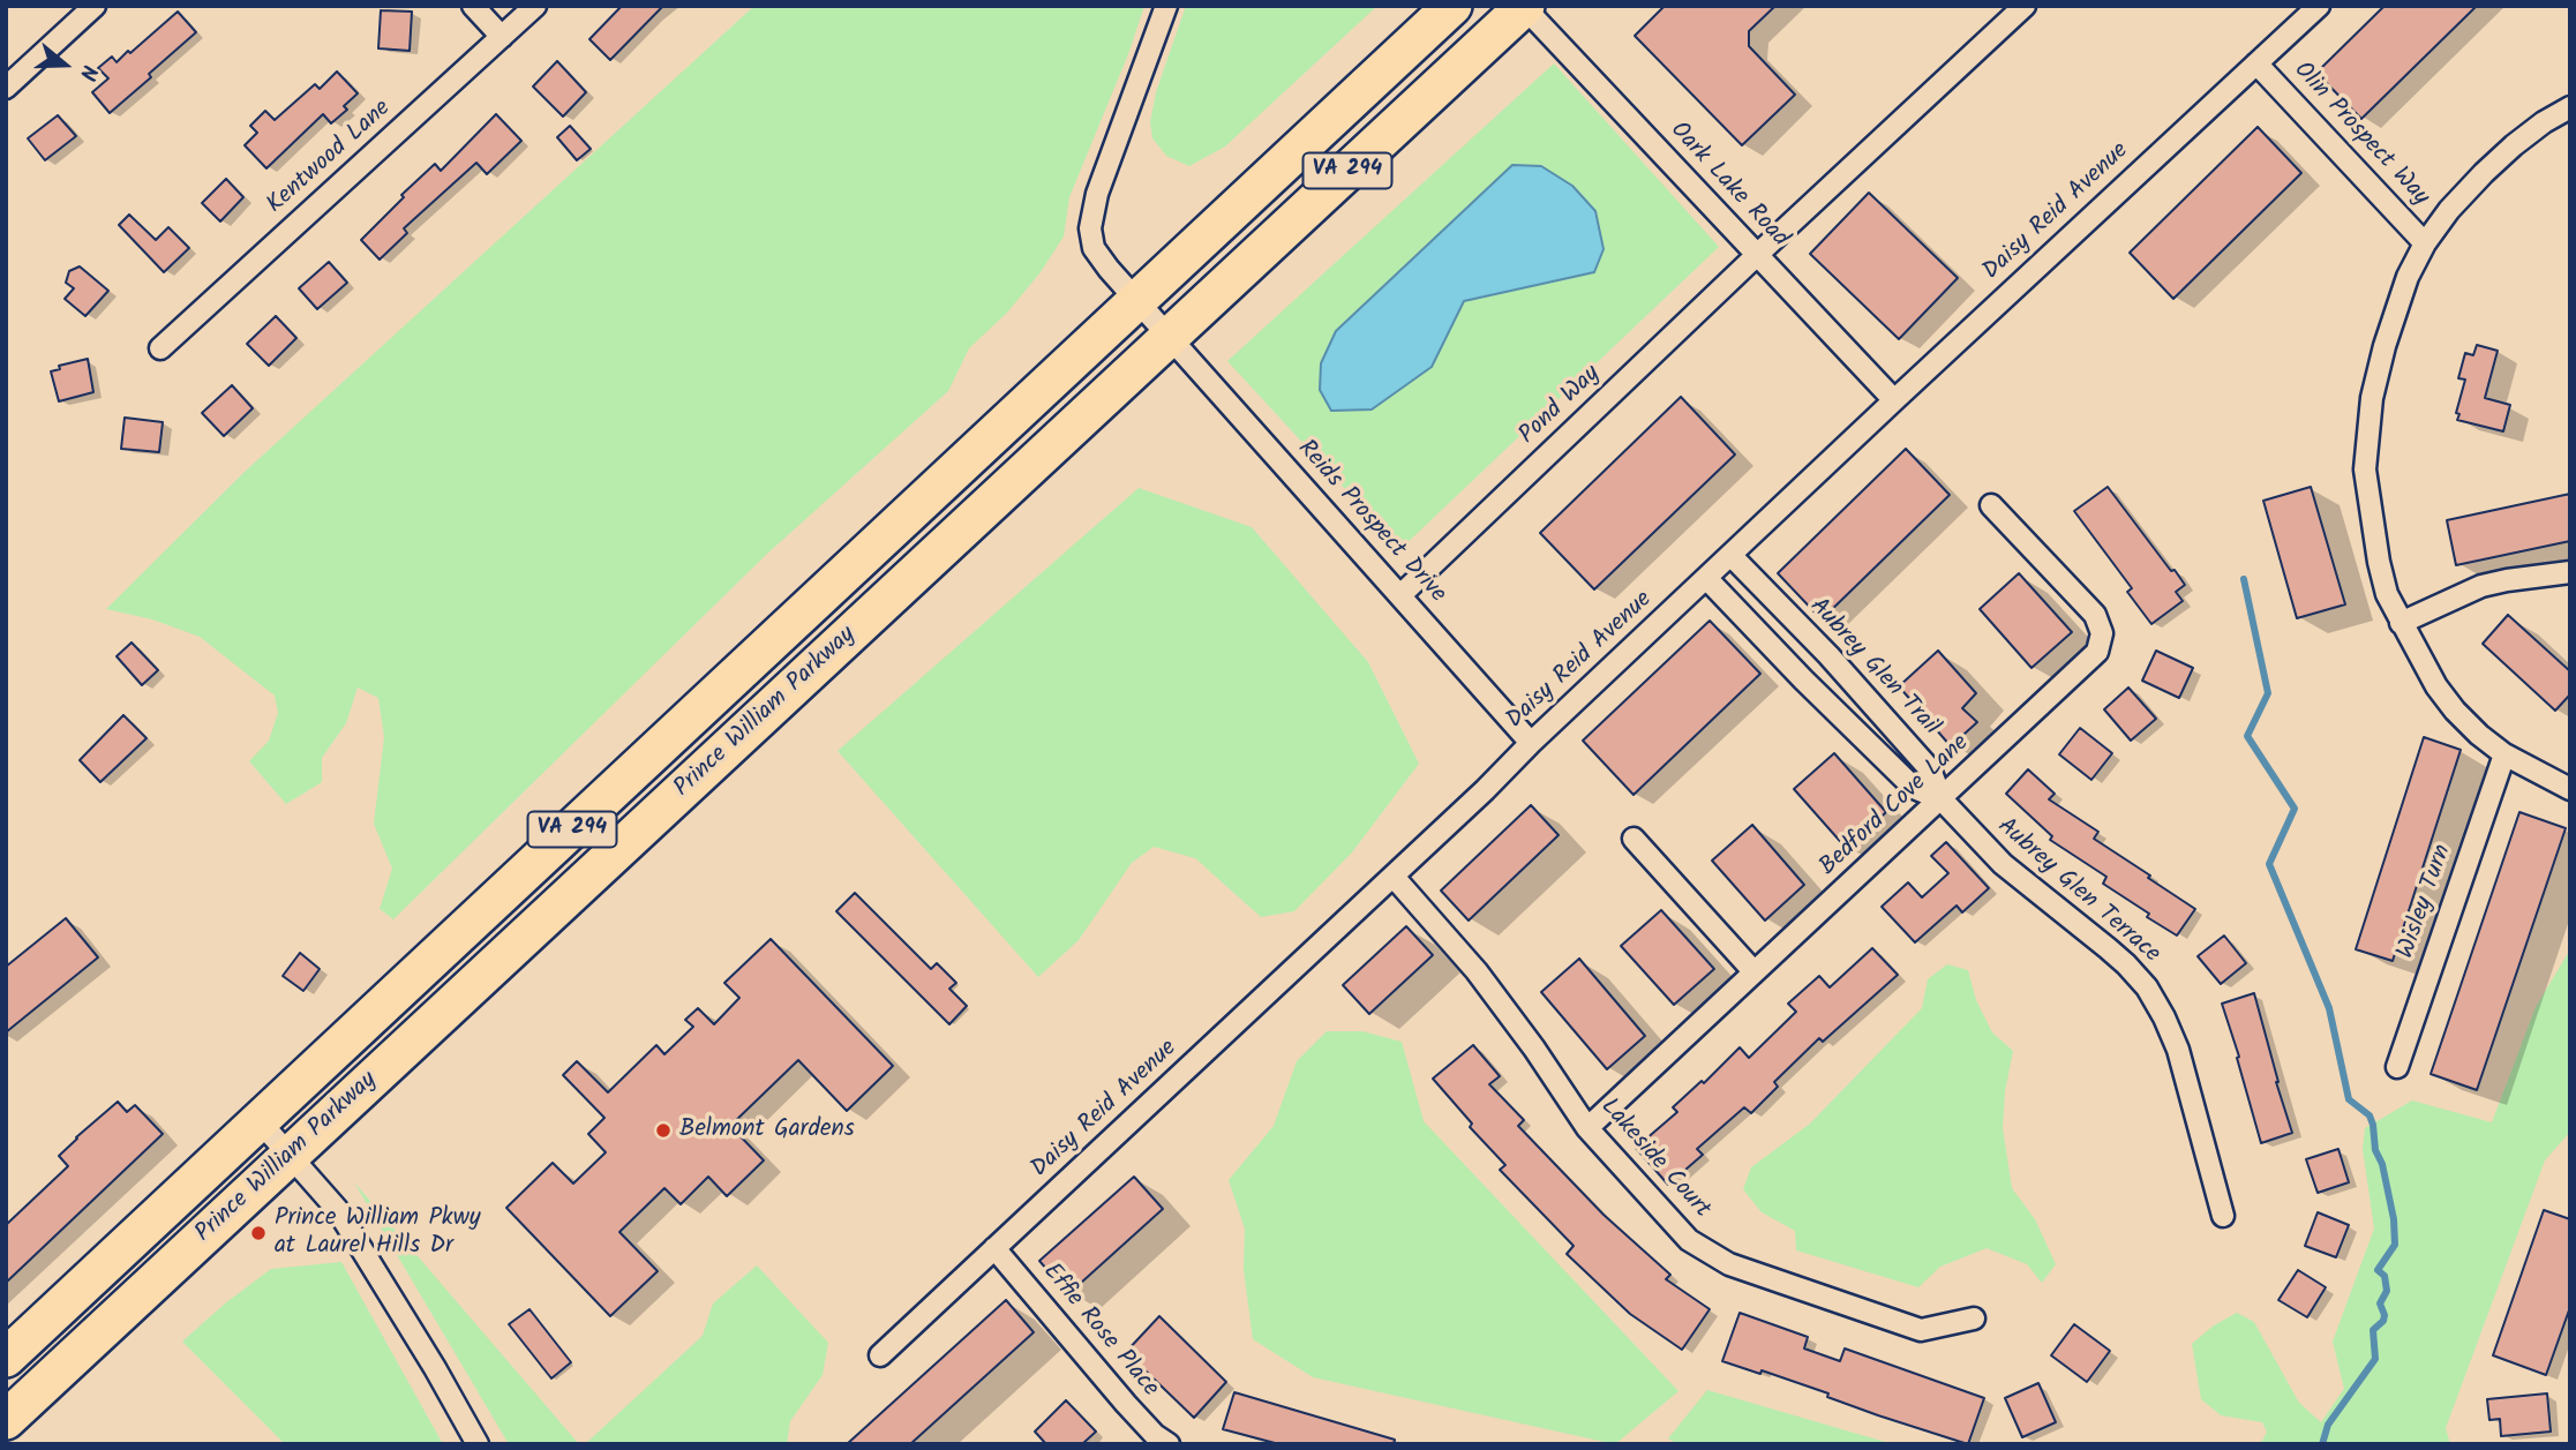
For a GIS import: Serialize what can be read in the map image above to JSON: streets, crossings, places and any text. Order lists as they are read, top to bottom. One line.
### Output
{"streets":{"highway":["VA 294","Prince William Parkway"],"street":["Olin Prospect Way","Kentwood Lane","Oark Lake Road","Daisy Reid Avenue","Pond Way","Reids Prospect Drive","Aubrey Glen Trail","Bedford Cove Lane","Aubrey Glen Terrace","Wisley Turn","Lakeside Court","Effie Rose Place"]},"crossings":[["Olin Prospect Way","Daisy Reid Avenue"],["Oark Lake Road","Daisy Reid Avenue"],["Oark Lake Road","Pond Way"],["Oark Lake Road","Prince William Parkway"],["Daisy Reid Avenue","Reids Prospect Drive"],["Daisy Reid Avenue","Aubrey Glen Trail"],["Daisy Reid Avenue","Lakeside Court"],["Daisy Reid Avenue","Effie Rose Place"],["Pond Way","Reids Prospect Drive"],["Reids Prospect Drive","Prince William Parkway"],["Aubrey Glen Trail","Bedford Cove Lane"],["Aubrey Glen Trail","Aubrey Glen Terrace"],["Bedford Cove Lane","Aubrey Glen Terrace"],["Bedford Cove Lane","Lakeside Court"]],"places":["Belmont Gardens","Prince William Pkwy at Laurel Hills Dr"],"north":"right"}
